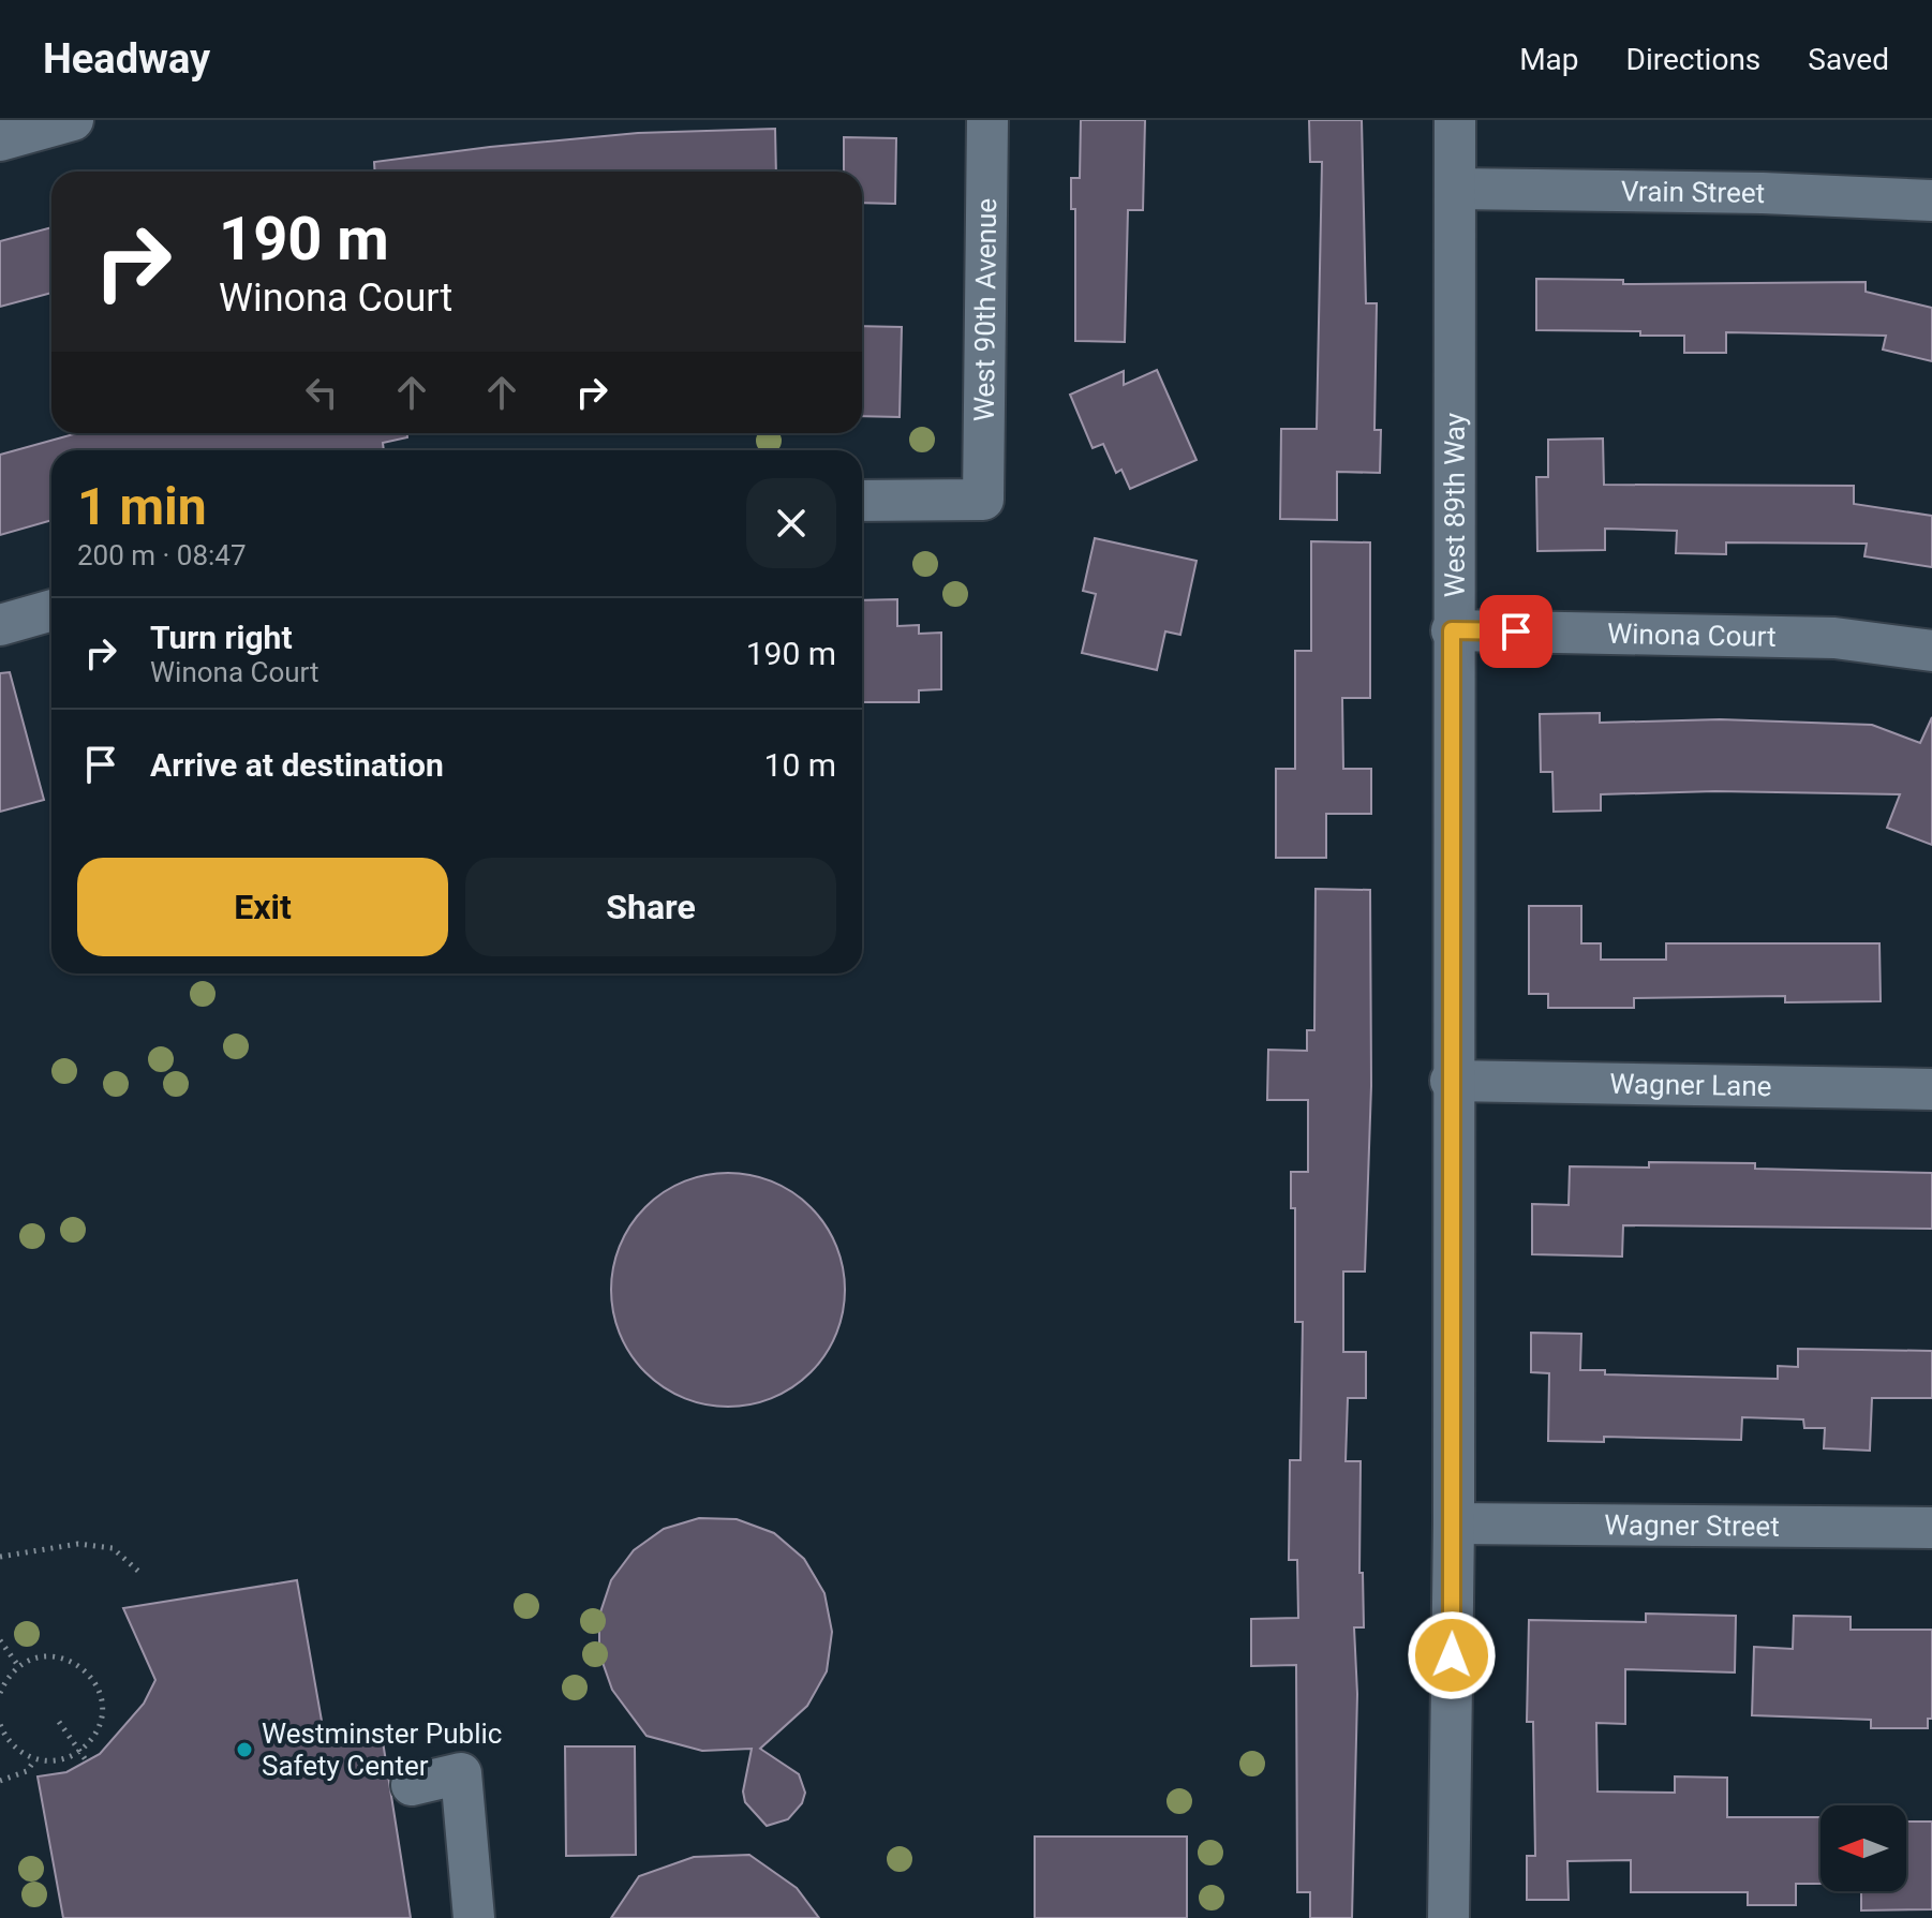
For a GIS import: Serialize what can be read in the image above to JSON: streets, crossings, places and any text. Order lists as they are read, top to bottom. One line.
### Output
{"streets":{"street":["Vrain Street","West 90th Avenue","West 89th Way","Winona Court","Wagner Lane","Wagner Street"]},"crossings":[["Vrain Street","West 89th Way"],["West 89th Way","Winona Court"],["West 89th Way","Wagner Lane"],["West 89th Way","Wagner Street"]],"places":["Westminster Public Safety Center"],"north":"left","page":{"header":"Headway","nav":["Map","Directions","Saved"],"turn":["190 m","Winona Court"],"heading":["1 min","200 m · 08:47"],"list":[{"name":"Turn right","note":"Winona Court","value":"190 m"},{"name":"Arrive at destination","value":"10 m"}],"buttons":["Exit","Share"]}}
